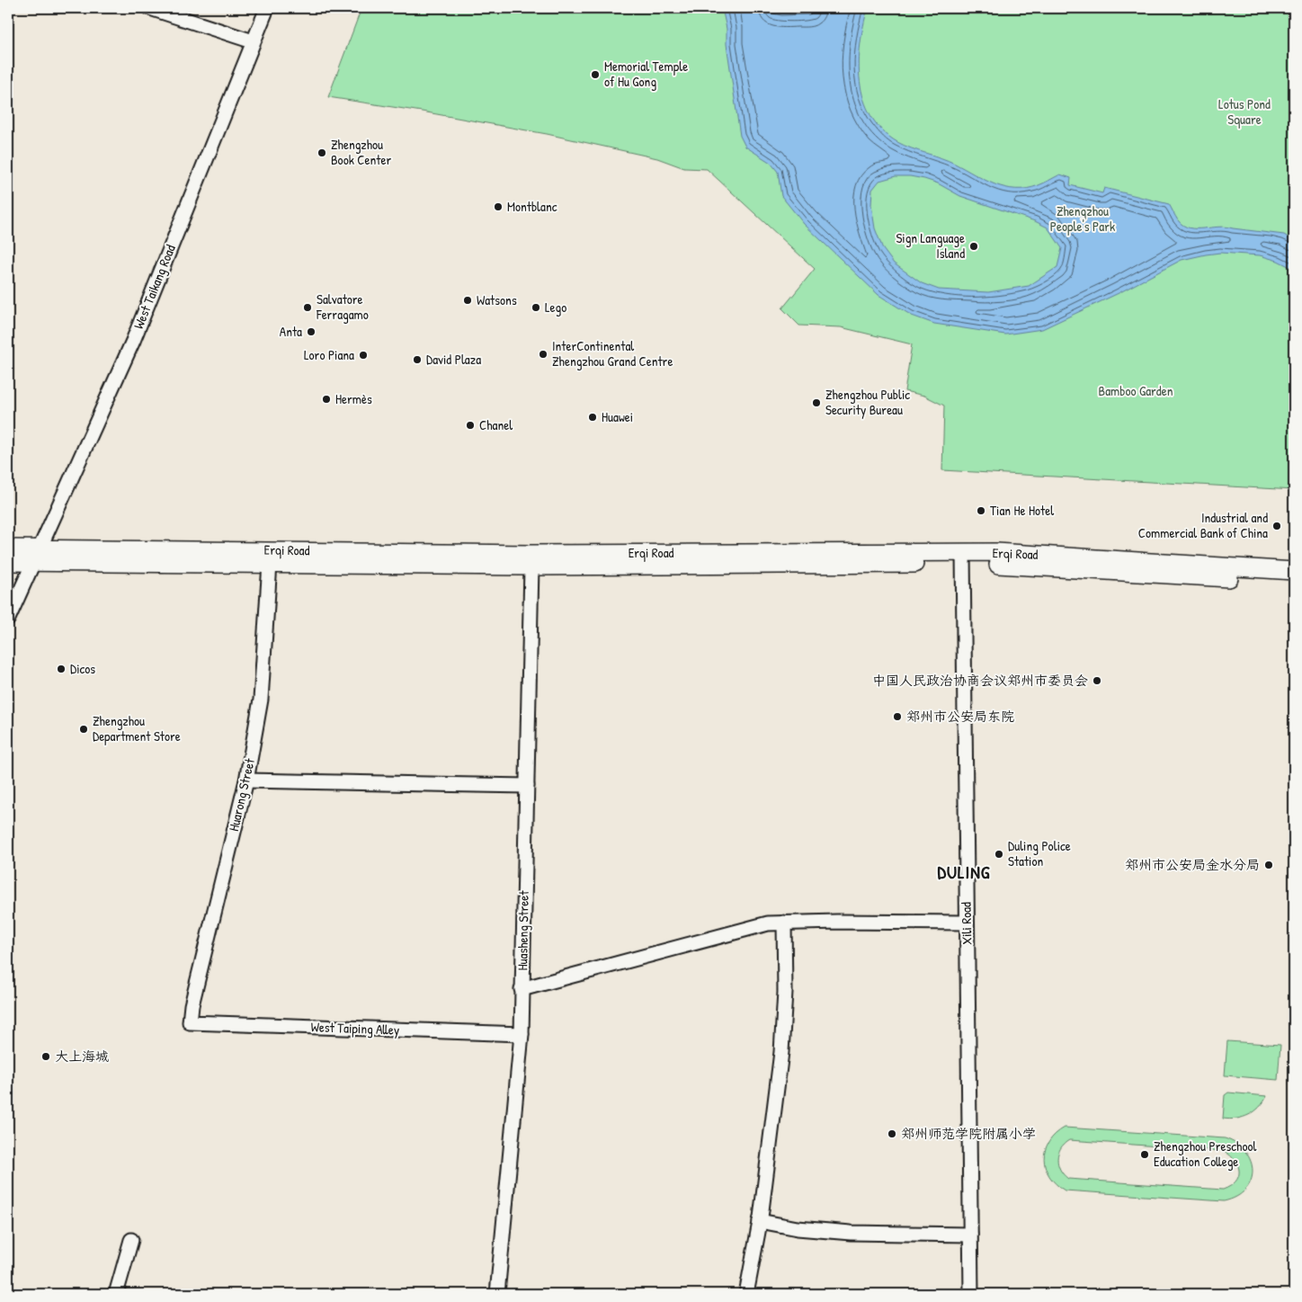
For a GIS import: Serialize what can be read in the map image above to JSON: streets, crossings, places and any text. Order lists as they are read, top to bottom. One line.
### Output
{"streets":{"main road":["Erqi Road"],"street":["West Taikang Road","Huarong Street","Xili Road","Huasheng Street","West Taiping Alley"]},"crossings":[["West Taikang Road","Erqi Road"],["Erqi Road","Huarong Street"],["Erqi Road","Xili Road"],["Erqi Road","Huasheng Street"],["Huarong Street","West Taiping Alley"],["Huasheng Street","West Taiping Alley"]],"districts":["DULING"],"parks":["Lotus Pond Square","Zhengzhou People's Park","Bamboo Garden"],"places":["Memorial Temple of Hu Gong","Zhengzhou Book Center","Montblanc","Sign Language Island","Watsons","Salvatore Ferragamo","Lego","Anta","InterContinental Zhengzhou Grand Centre","Loro Piana","David Plaza","Hermès","Zhengzhou Public Security Bureau","Huawei","Chanel","Tian He Hotel","Industrial and Commercial Bank of China","Dicos","中国人民政治协商会议郑州市委员会","郑州市公安局东院","Zhengzhou Department Store","Duling Police Station","郑州市公安局金水分局","大上海城","郑州师范学院附属小学","Zhengzhou Preschool Education College"]}
